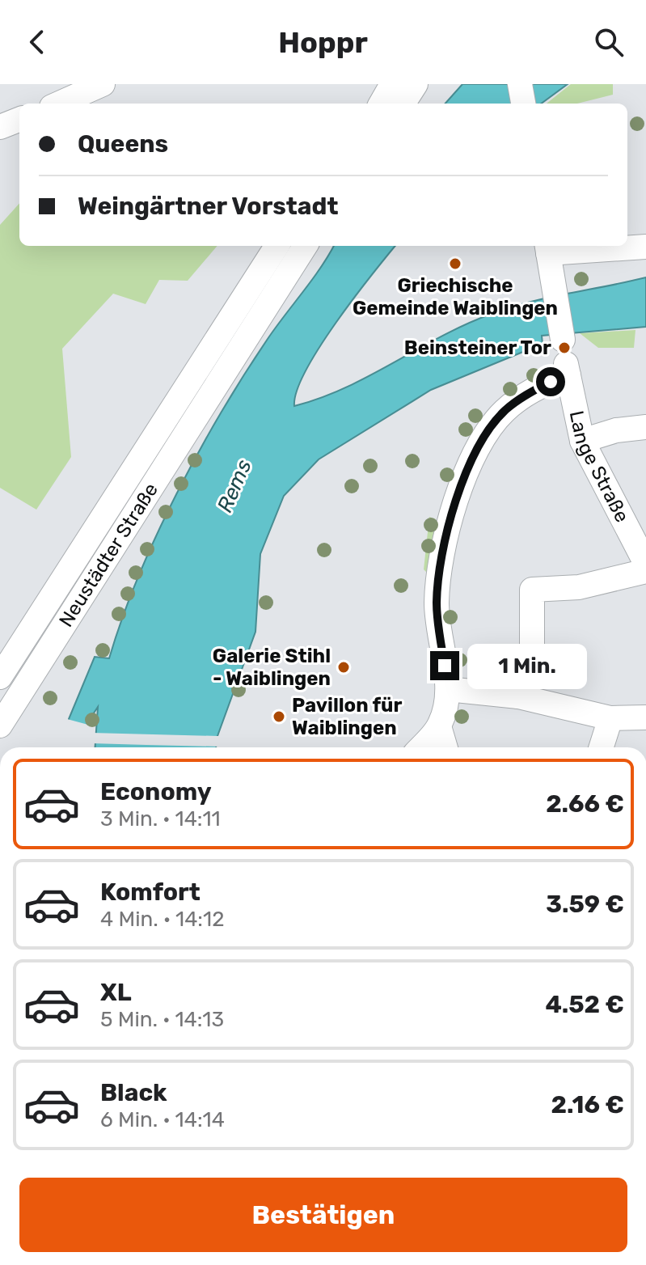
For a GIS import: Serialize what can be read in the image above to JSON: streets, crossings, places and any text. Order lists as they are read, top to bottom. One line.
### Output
{"streets":{"street":["Lange Straße","Neustädter Straße"]},"water":["Rems"],"places":["Griechische Gemeinde Waiblingen","Beinsteiner Tor","Galerie Stihl - Waiblingen","Pavillon für Waiblingen"],"page":{"header":"Hoppr","banner":["Queens","Weingärtner Vorstadt"],"bubble":"1 Min.","list":[{"name":"Economy","note":"3 Min. · 14:11","value":"2.66 €"},{"name":"Komfort","note":"4 Min. · 14:12","value":"3.59 €"},{"name":"XL","note":"5 Min. · 14:13","value":"4.52 €"},{"name":"Black","note":"6 Min. · 14:14","value":"2.16 €"}],"buttons":"Bestätigen"}}
